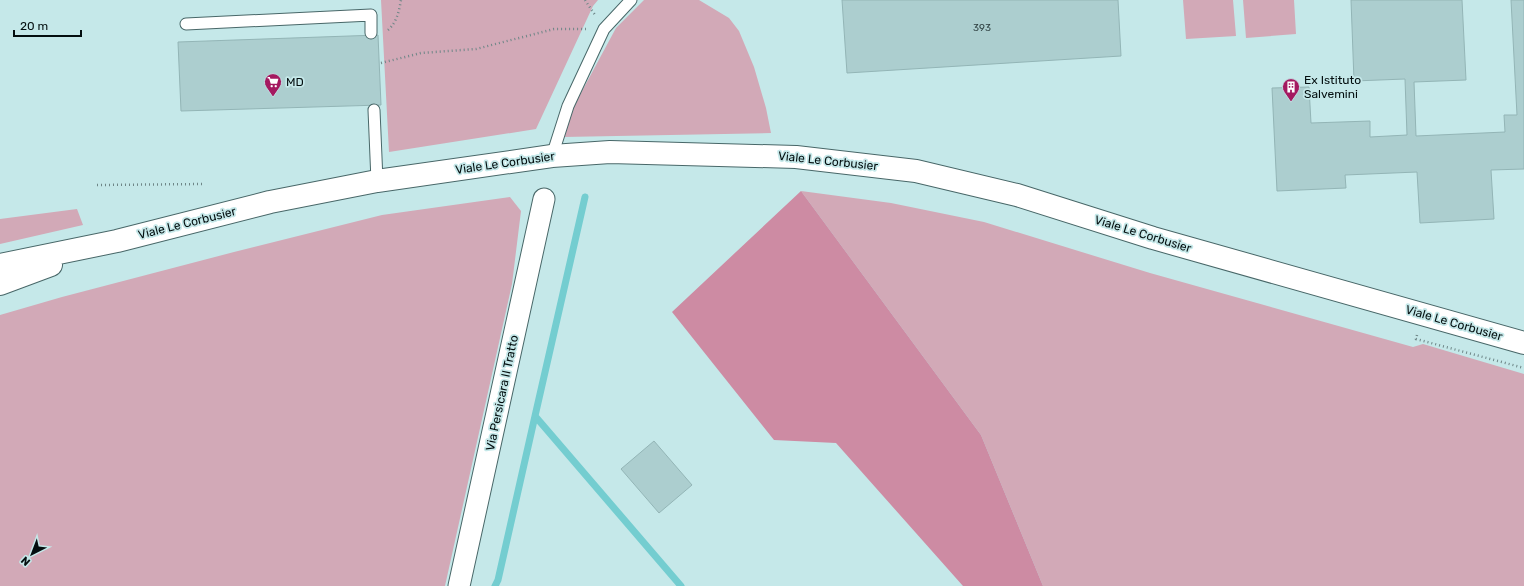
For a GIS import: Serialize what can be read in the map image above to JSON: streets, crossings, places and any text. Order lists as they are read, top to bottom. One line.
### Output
{"streets":{"street":["Viale Le Corbusier","Via Persicara II Tratto"]},"places":{"supermarket":["MD"],"building":["Ex Istituto Salvemini"]},"house_numbers":["393"],"scale_bar":"20 m","north":"bottom left"}
